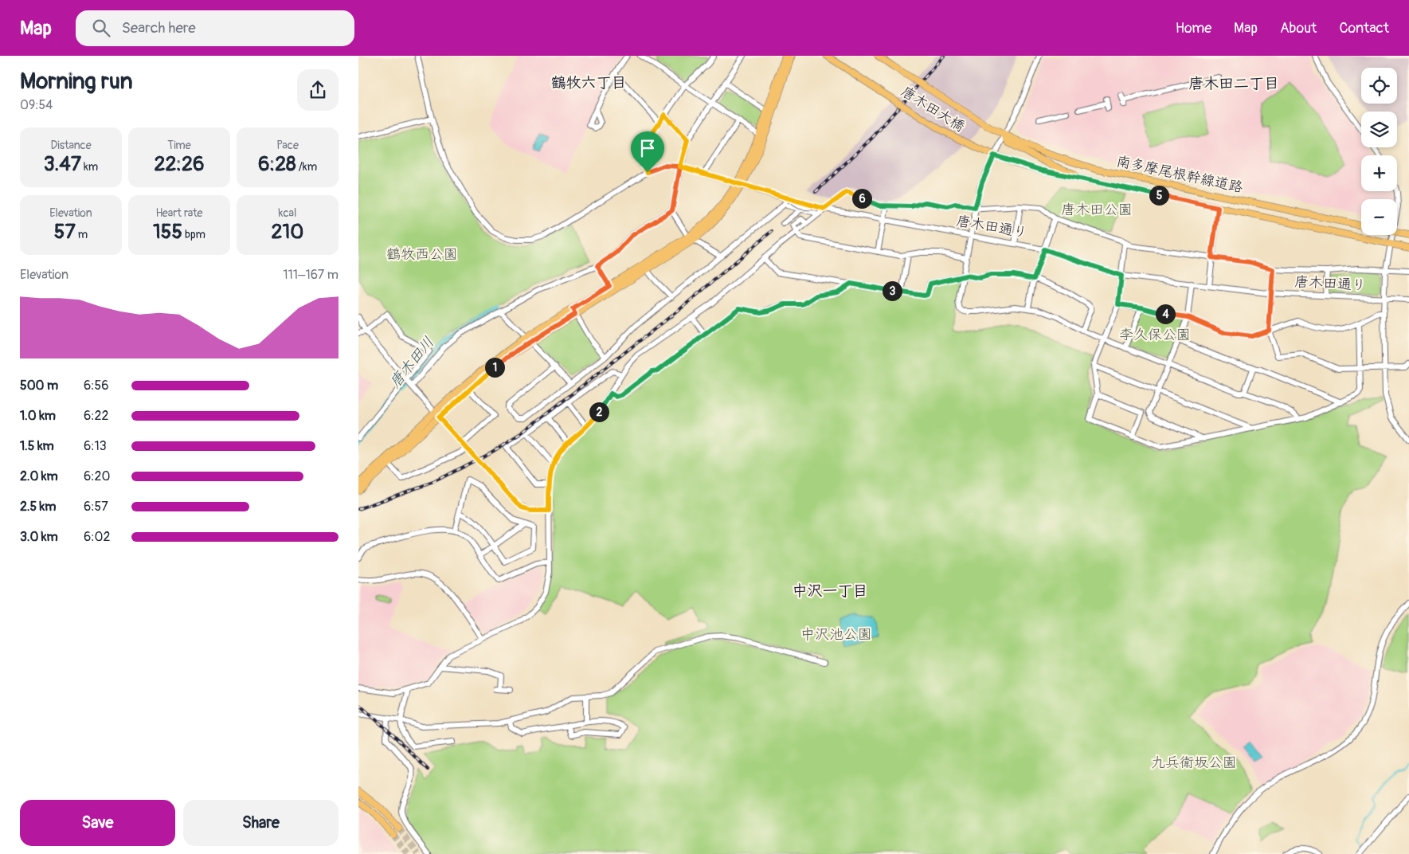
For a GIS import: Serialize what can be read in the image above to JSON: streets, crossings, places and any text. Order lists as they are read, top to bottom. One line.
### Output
{"streets":{"main road":["唐木田大橋","南多摩尾根幹線道路"],"street":["唐木田通り"]},"crossings":[["唐木田大橋","南多摩尾根幹線道路"]],"districts":["鶴牧六丁目","唐木田二丁目","中沢一丁目"],"water":["唐木田川"],"parks":["唐木田公園","鶴牧西公園","李久保公園","中沢池公園","九兵衛坂公園"],"page":{"header":"Map","search":"Search here","nav":["Home","Map","About","Contact"],"heading":["Morning run","09:54"],"map_buttons":["+","−"],"stats":[["Distance","3.47 km"],["Time","22:26"],["Pace","6:28 /km"],["Elevation","57 m"],["Heart rate","155 bpm"],["kcal","210"]],"pins":["5","6","3","4","1","2"],"chart":["Elevation","111–167 m"],"list":[{"name":"500 m","note":"6:56"},{"name":"1.0 km","note":"6:22"},{"name":"1.5 km","note":"6:13"},{"name":"2.0 km","note":"6:20"},{"name":"2.5 km","note":"6:57"},{"name":"3.0 km","note":"6:02"}],"buttons":["Save","Share"]}}
